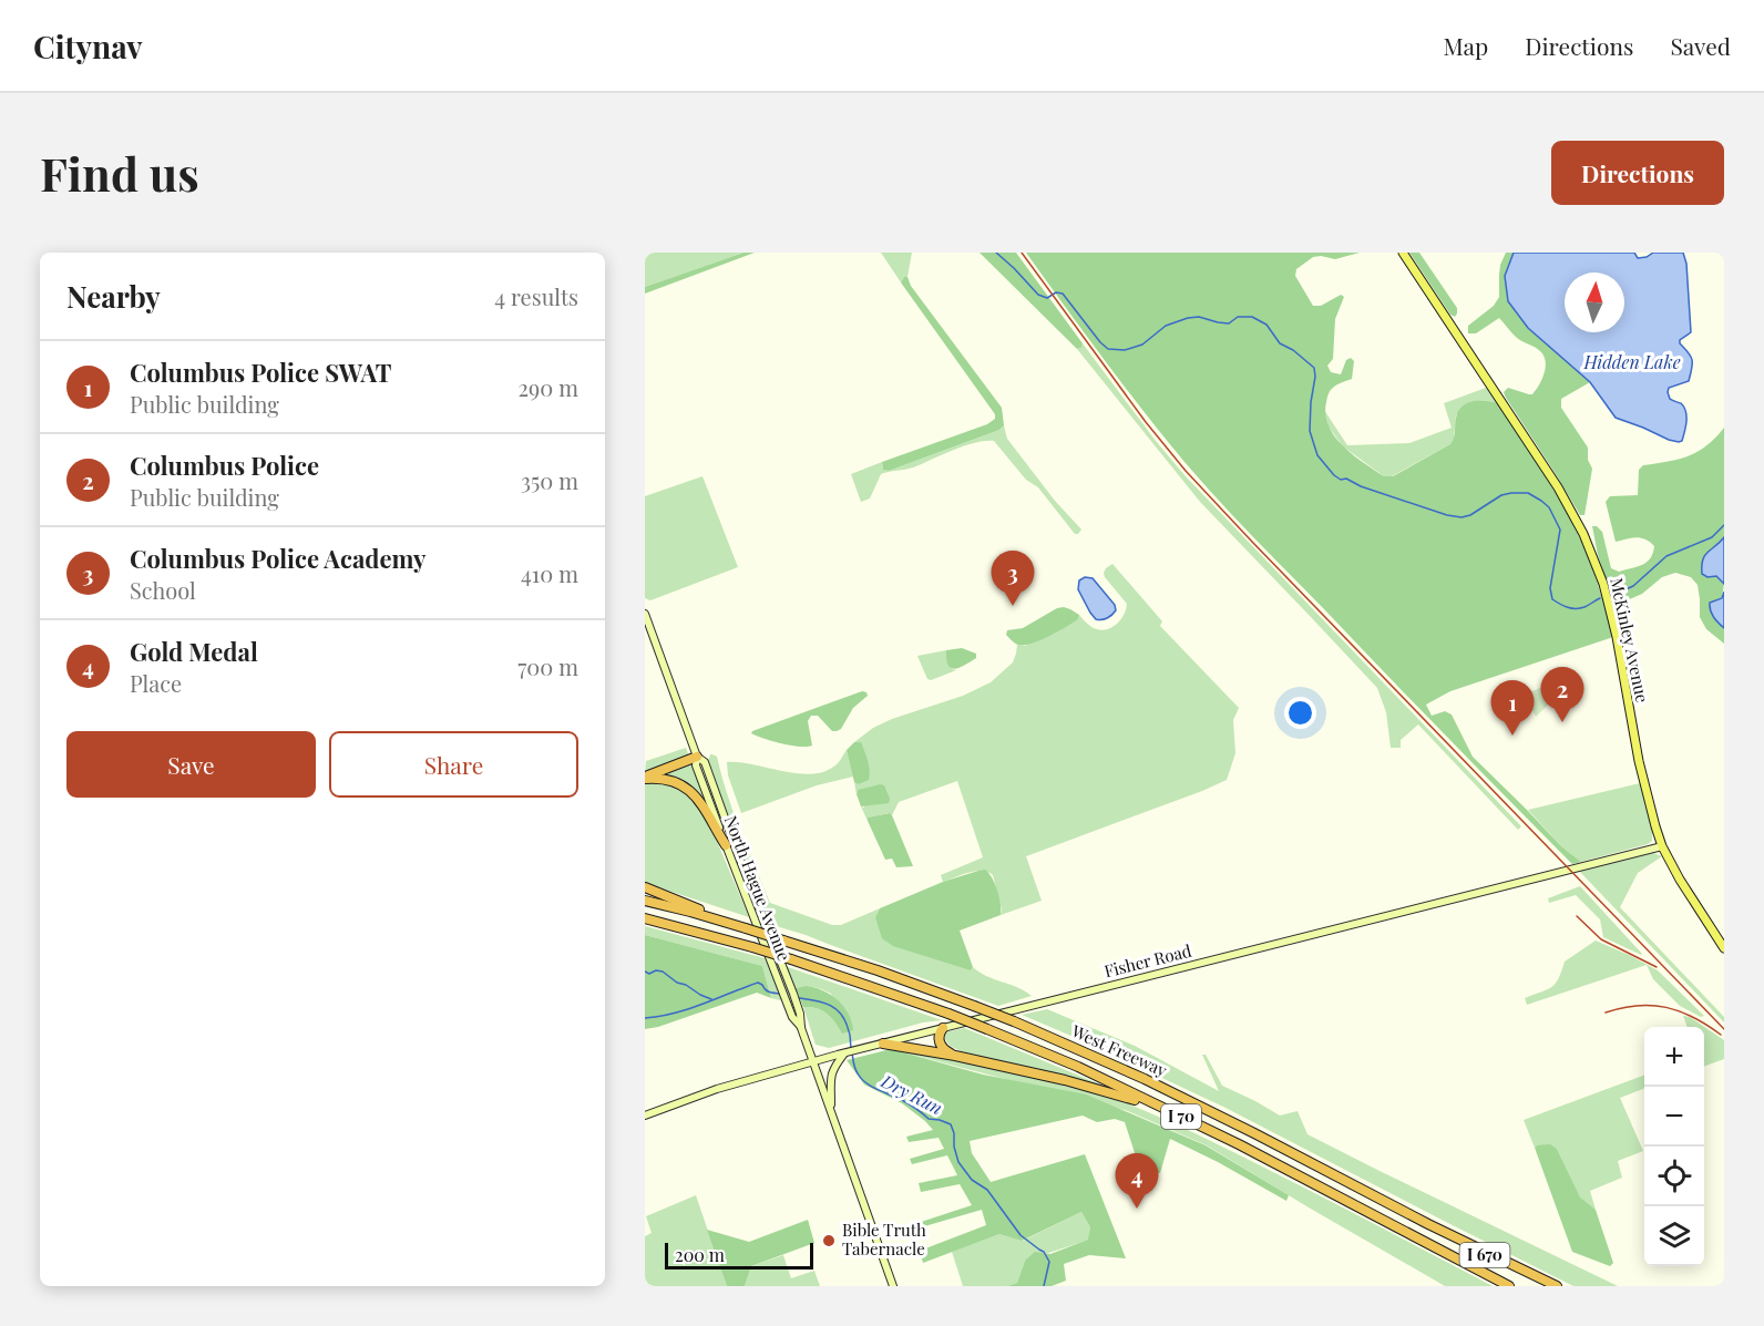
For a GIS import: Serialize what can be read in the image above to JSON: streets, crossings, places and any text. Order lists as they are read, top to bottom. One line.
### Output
{"streets":{"highway":["West Freeway","I 70","I 670"],"main road":["McKinley Avenue","North Hague Avenue","Fisher Road"]},"crossings":[["McKinley Avenue","Fisher Road"],["North Hague Avenue","Fisher Road"],["West Freeway","I 670"]],"water":["Hidden Lake","Dry Run"],"places":["Bible Truth Tabernacle"],"scale_bar":"200 m","north":"top","page":{"header":"Citynav","nav":["Map","Directions","Saved"],"buttons":["Directions",["Save","Share"]],"title":"Find us","heading":["Nearby","4 results"],"list":[{"mark":"1","name":"Columbus Police SWAT","note":"Public building","value":"290 m"},{"mark":"2","name":"Columbus Police","note":"Public building","value":"350 m"},{"mark":"3","name":"Columbus Police Academy","note":"School","value":"410 m"},{"mark":"4","name":"Gold Medal","note":"Place","value":"700 m"}],"pins":["3","2","1","4"],"map_buttons":["+","−"],"scale":"200 m"}}
